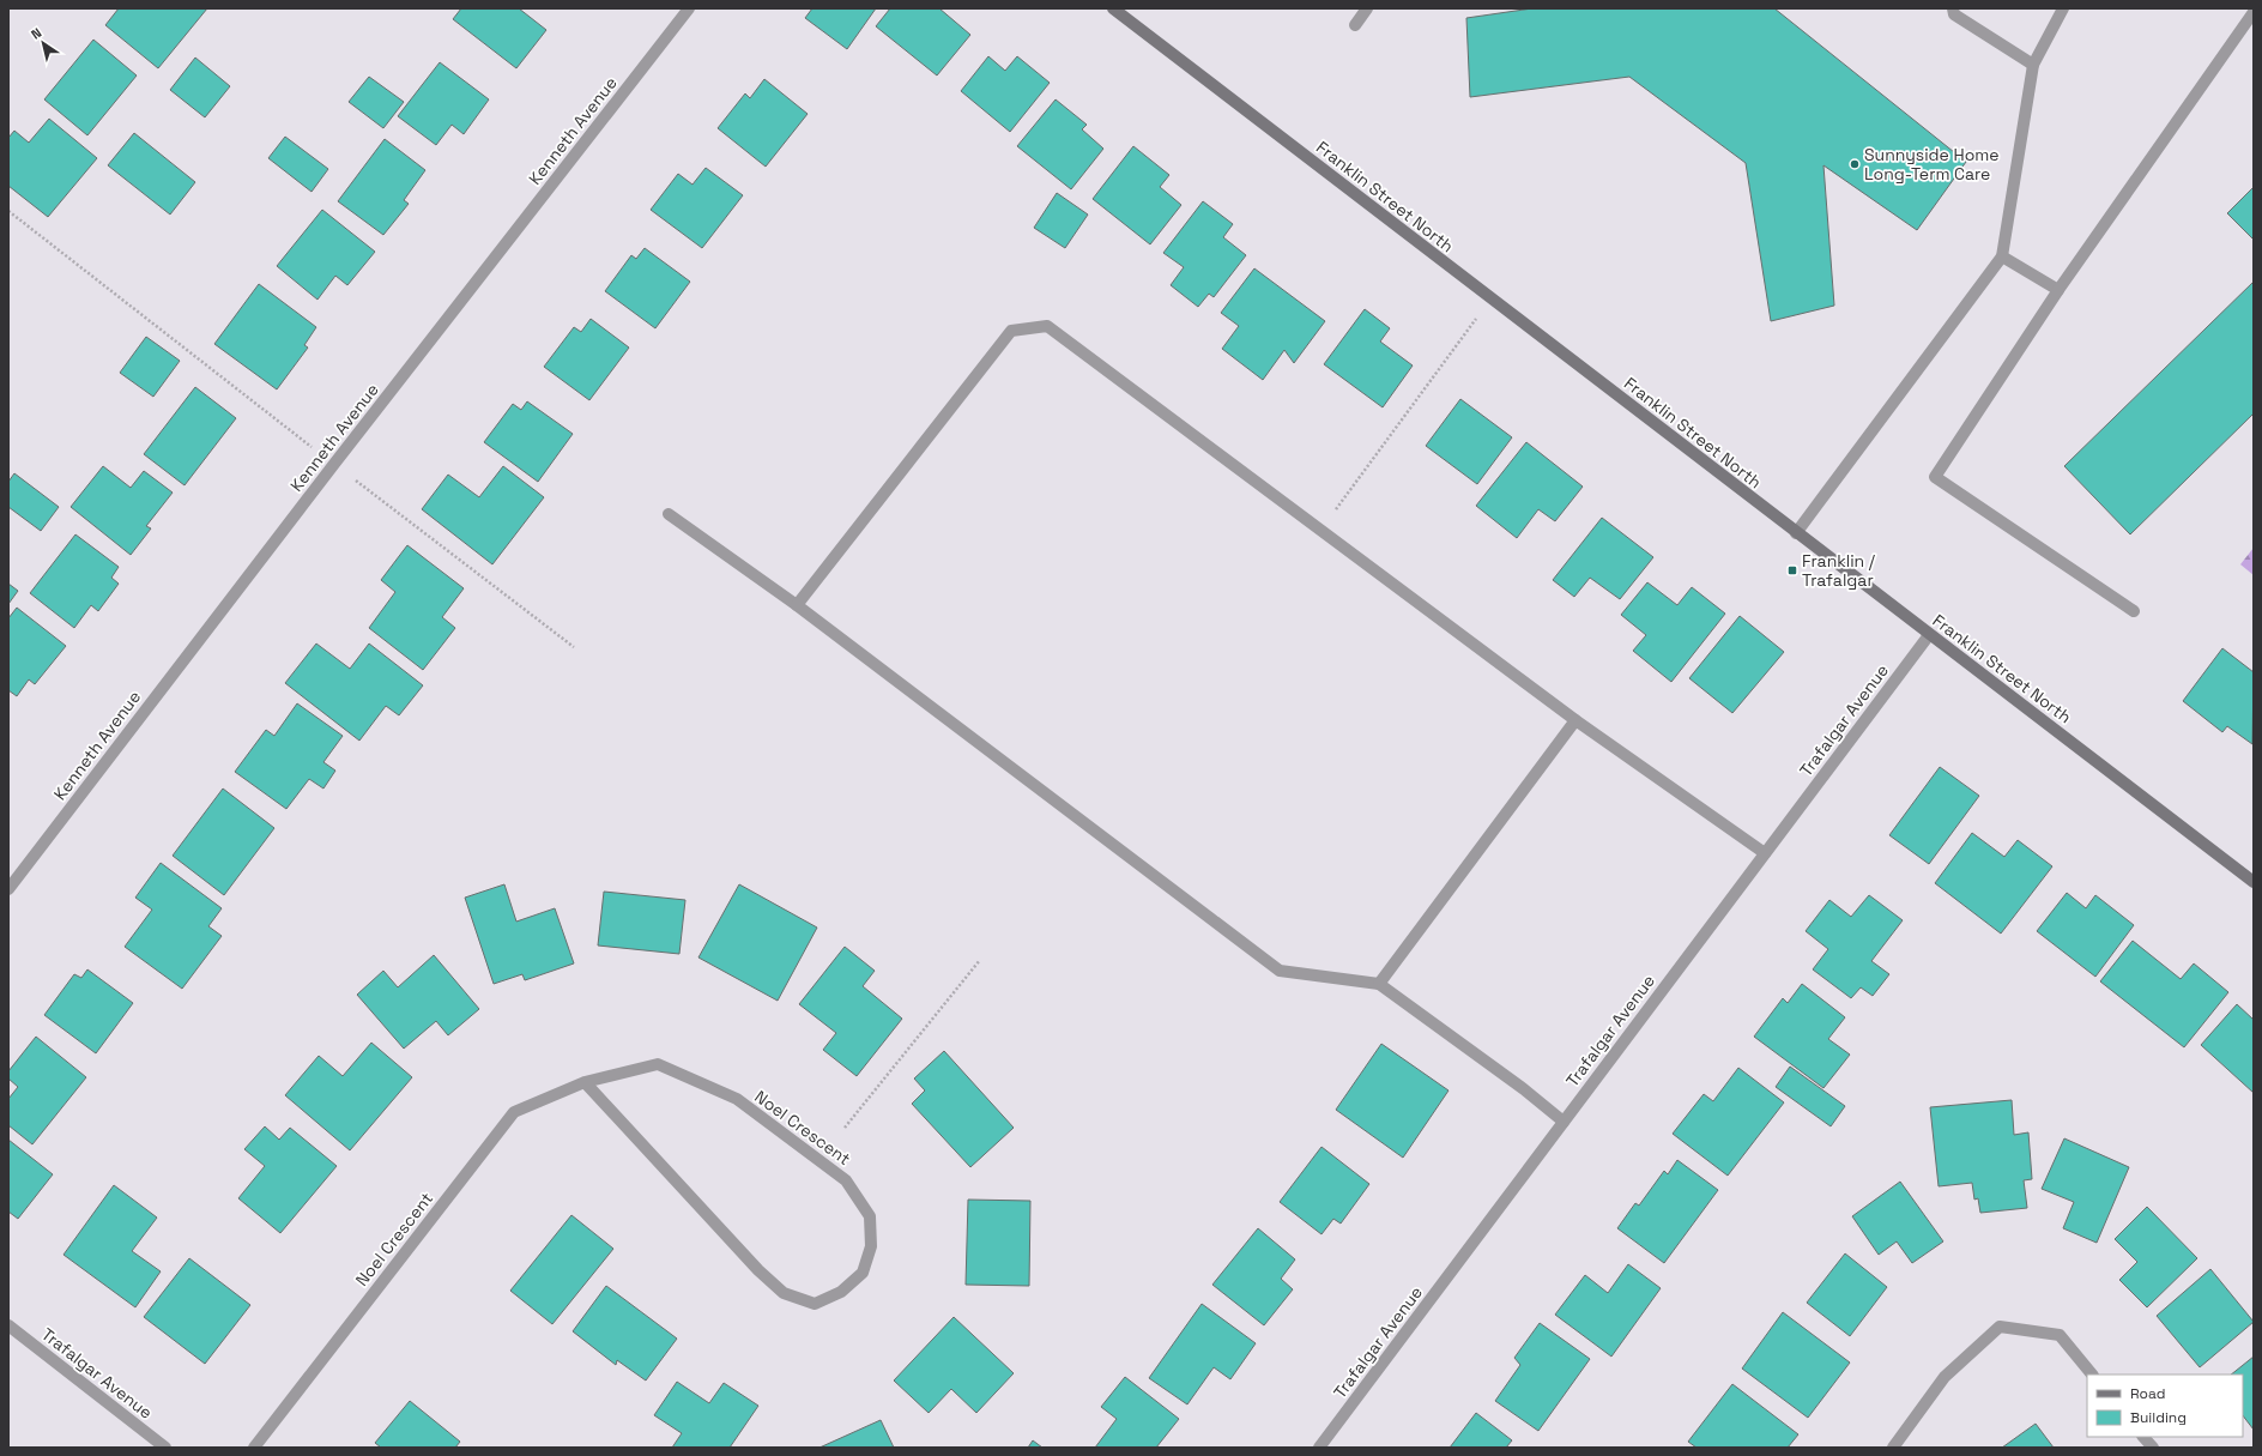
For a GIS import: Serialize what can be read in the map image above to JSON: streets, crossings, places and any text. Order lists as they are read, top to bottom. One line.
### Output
{"streets":{"street":["Kenneth Avenue","Franklin Street North","Trafalgar Avenue","Noel Crescent"]},"crossings":[["Franklin Street North","Trafalgar Avenue"]],"places":{"other":["Sunnyside Home Long-Term Care"],"transit":["Franklin / Trafalgar"]},"legend":["Road","Building"],"north":"top left"}
